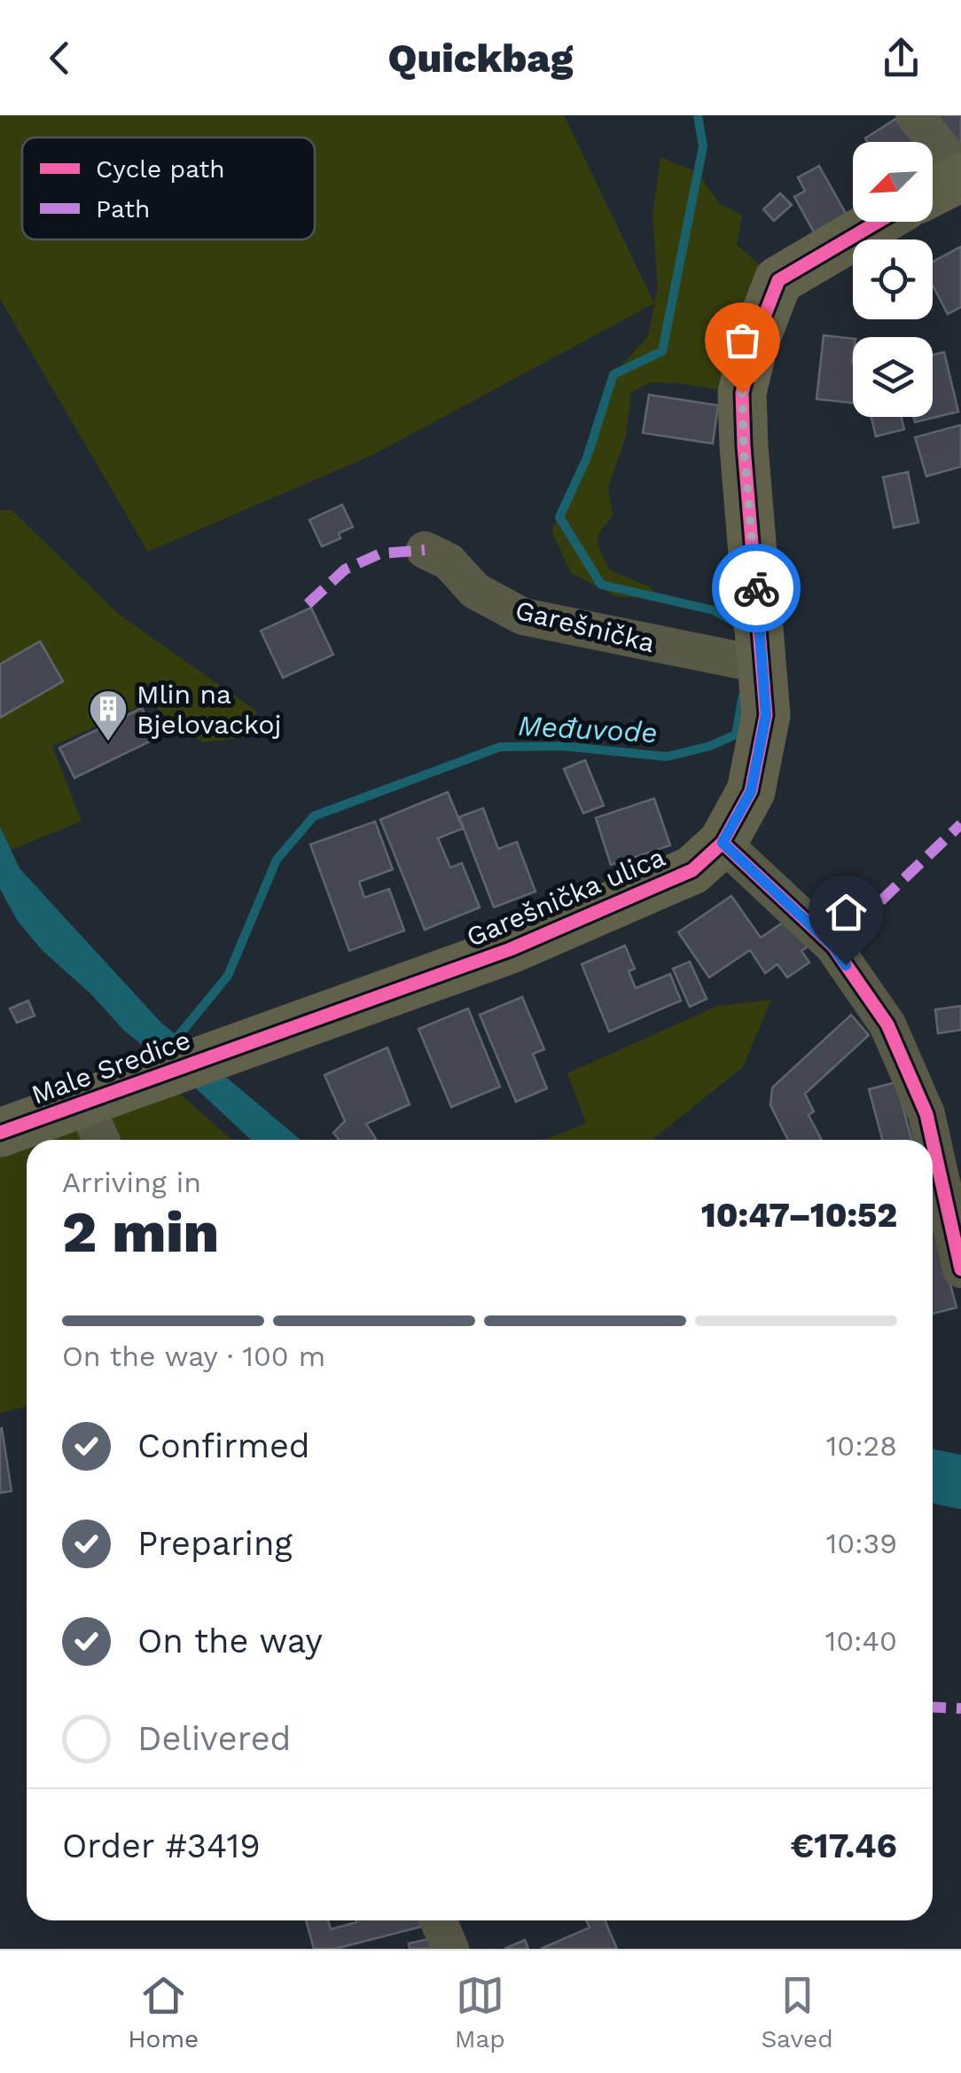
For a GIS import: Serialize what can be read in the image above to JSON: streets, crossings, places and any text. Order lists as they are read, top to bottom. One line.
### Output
{"streets":{"main road":["Garešnička ulica","Male Sredice"],"street":["Garešnička"]},"crossings":[["Garešnička","Garešnička ulica"],["Garešnička ulica","Male Sredice"]],"water":["Međuvode"],"places":{"building":["Mlin na Bjelovackoj"]},"legend":["Cycle path","Path"],"north":"bottom left","page":{"header":"Quickbag","heading":["2 min","Arriving in","10:47–10:52"],"panel":["Order #3419","€17.46"],"bar":"On the way · 100 m","list":[["Confirmed","10:28"],["Preparing","10:39"],["On the way","10:40"],"Delivered"],"tabs":["Home","Map","Saved"]}}
